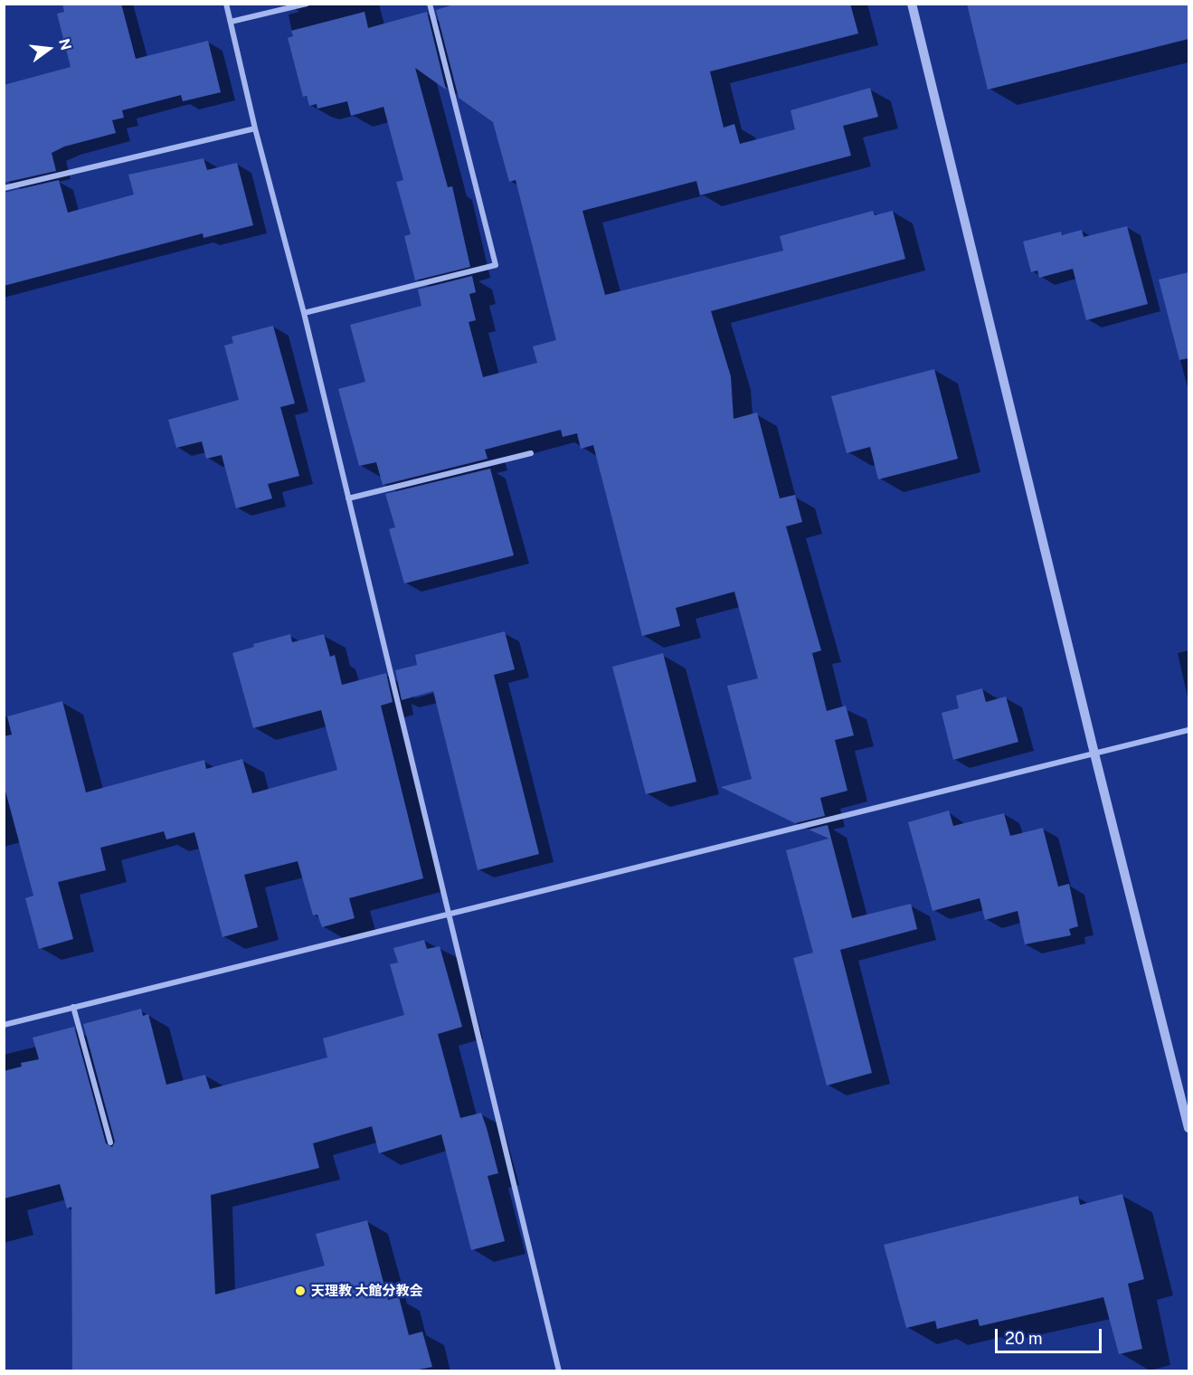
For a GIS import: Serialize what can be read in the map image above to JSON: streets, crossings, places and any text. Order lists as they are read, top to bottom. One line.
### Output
{"places":["天理教 大館分教会"],"scale_bar":"20 m","north":"right"}
